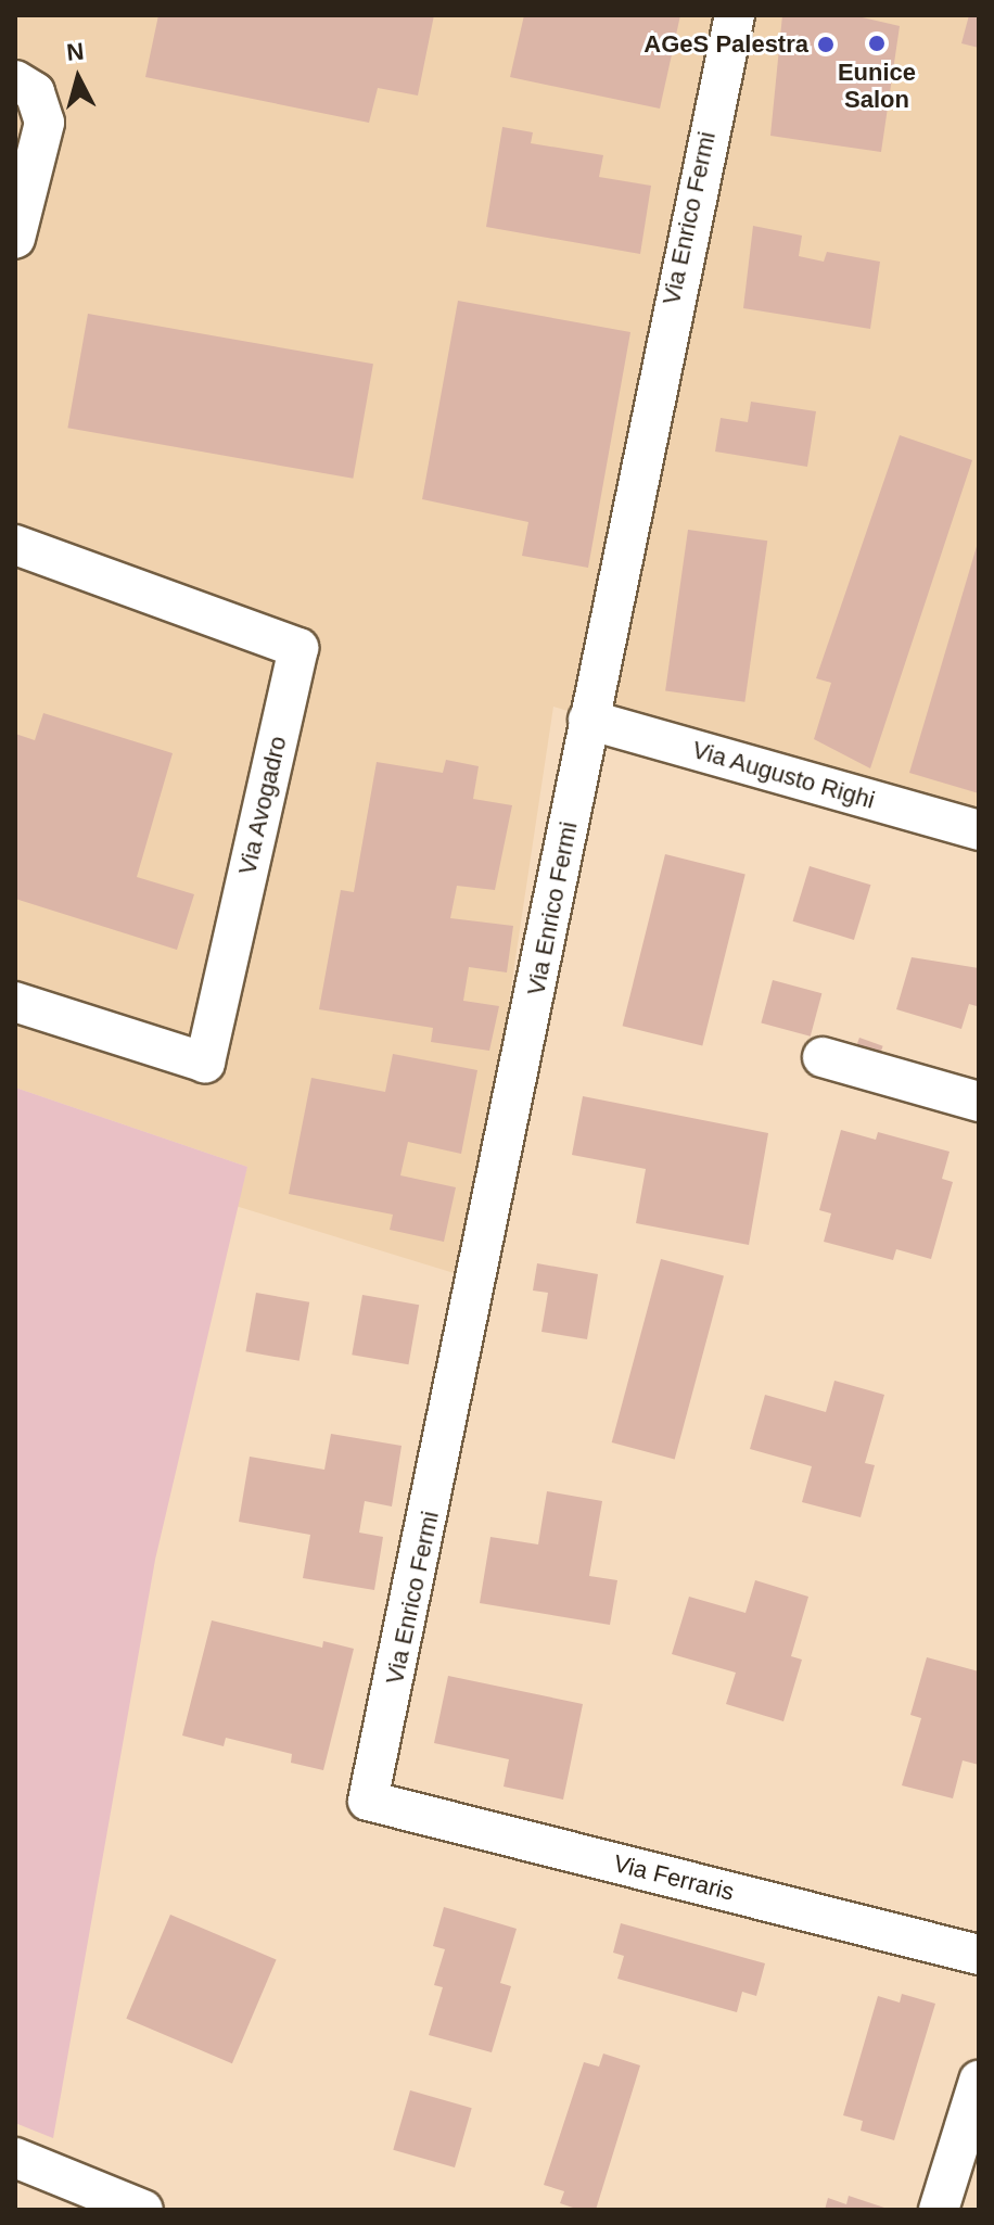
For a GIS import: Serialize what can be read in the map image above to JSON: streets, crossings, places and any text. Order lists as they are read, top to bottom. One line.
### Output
{"streets":{"street":["Via Enrico Fermi","Via Augusto Righi","Via Avogadro","Via Ferraris"]},"crossings":[["Via Enrico Fermi","Via Augusto Righi"],["Via Enrico Fermi","Via Ferraris"]],"places":["Eunice Salon","AGeS Palestra"],"north":"top"}
